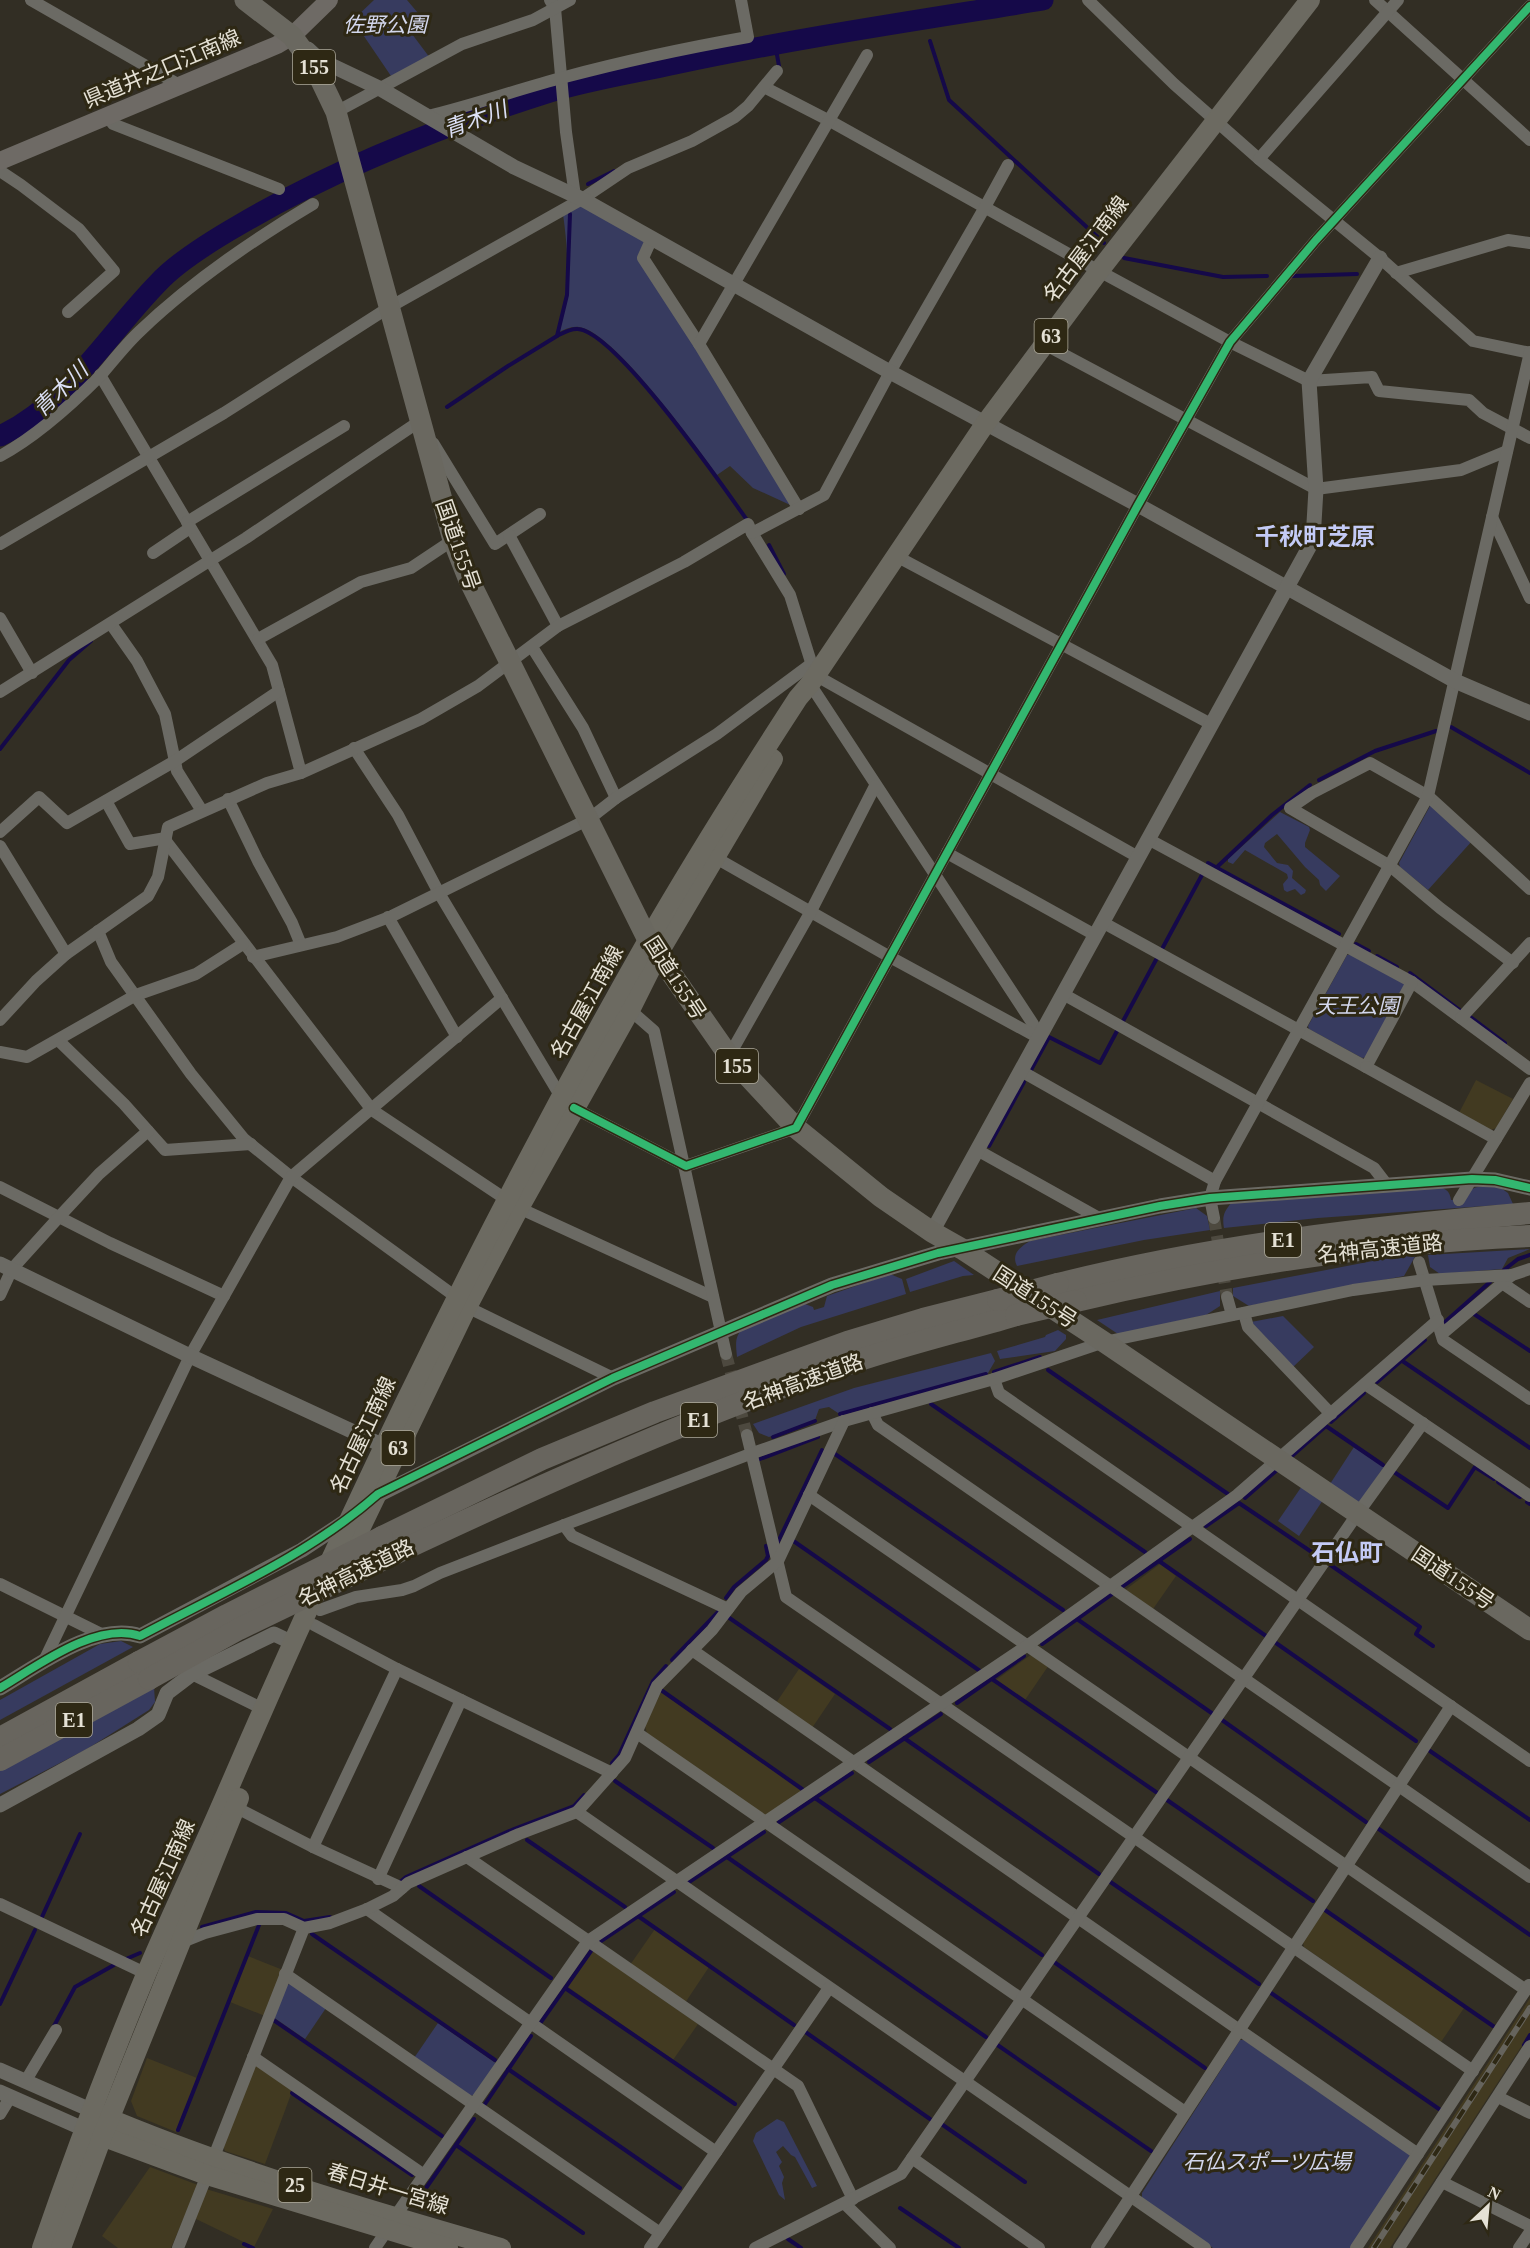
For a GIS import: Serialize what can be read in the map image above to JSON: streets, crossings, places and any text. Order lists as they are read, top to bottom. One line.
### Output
{"streets":{"highway":["155","国道155号","E1","名神高速道路"],"main road":["県道井之口江南線","名古屋江南線","63","25","春日井一宮線"]},"crossings":[["県道井之口江南線","国道155号"],["名古屋江南線","国道155号"],["名古屋江南線","春日井一宮線"]],"districts":["千秋町芝原","石仏町"],"water":["青木川"],"parks":["佐野公園","天王公園","石仏スポーツ広場"],"north":"top right"}
